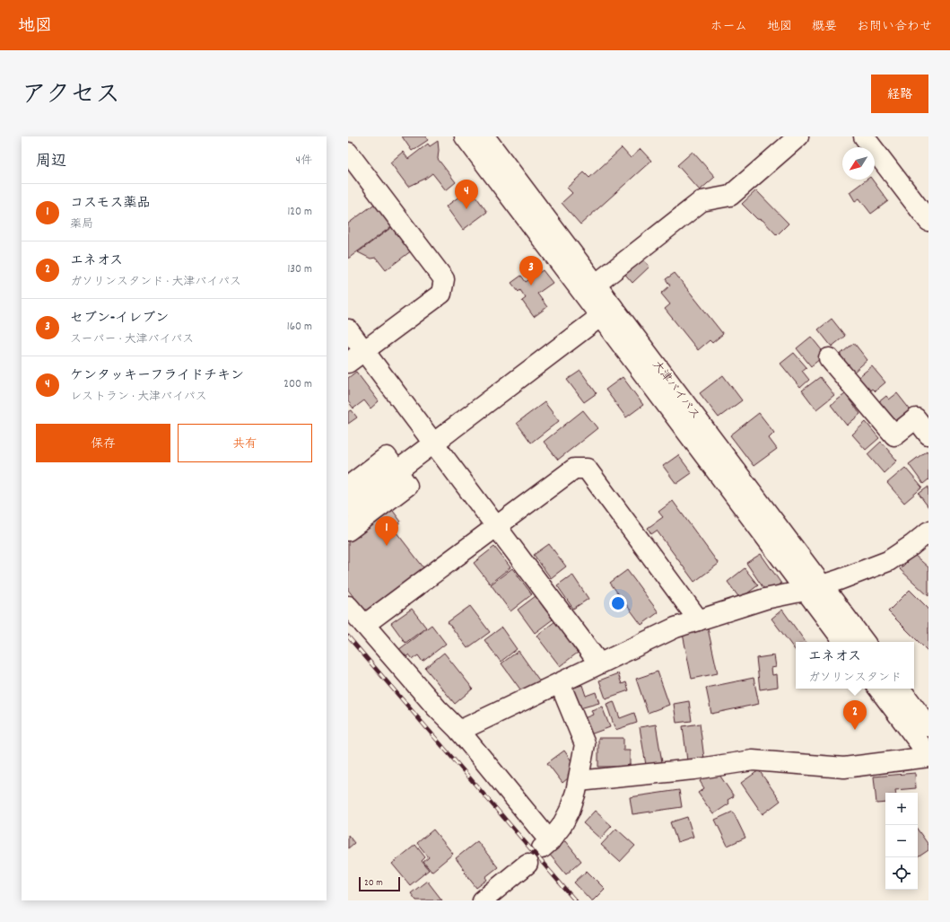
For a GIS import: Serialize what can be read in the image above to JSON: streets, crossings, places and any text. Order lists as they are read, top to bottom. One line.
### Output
{"streets":{"main road":["大津バイパス"]},"scale_bar":"20 m","north":"bottom left","page":{"header":"地図","nav":["ホーム","地図","概要","お問い合わせ"],"title":"アクセス","buttons":["経路",["保存","共有"]],"heading":["周辺","4件"],"pins":["4","3","1","2"],"list":[{"mark":"1","name":"コスモス薬品","note":"薬局","value":"120 m"},{"mark":"2","name":"エネオス","note":"ガソリンスタンド · 大津バイパス","value":"130 m"},{"mark":"3","name":"セブン-イレブン","note":"スーパー · 大津バイパス","value":"160 m"},{"mark":"4","name":"ケンタッキーフライドチキン","note":"レストラン · 大津バイパス","value":"200 m"}],"popup":["エネオス","ガソリンスタンド"],"map_buttons":["+","−"],"scale":"20 m"}}
